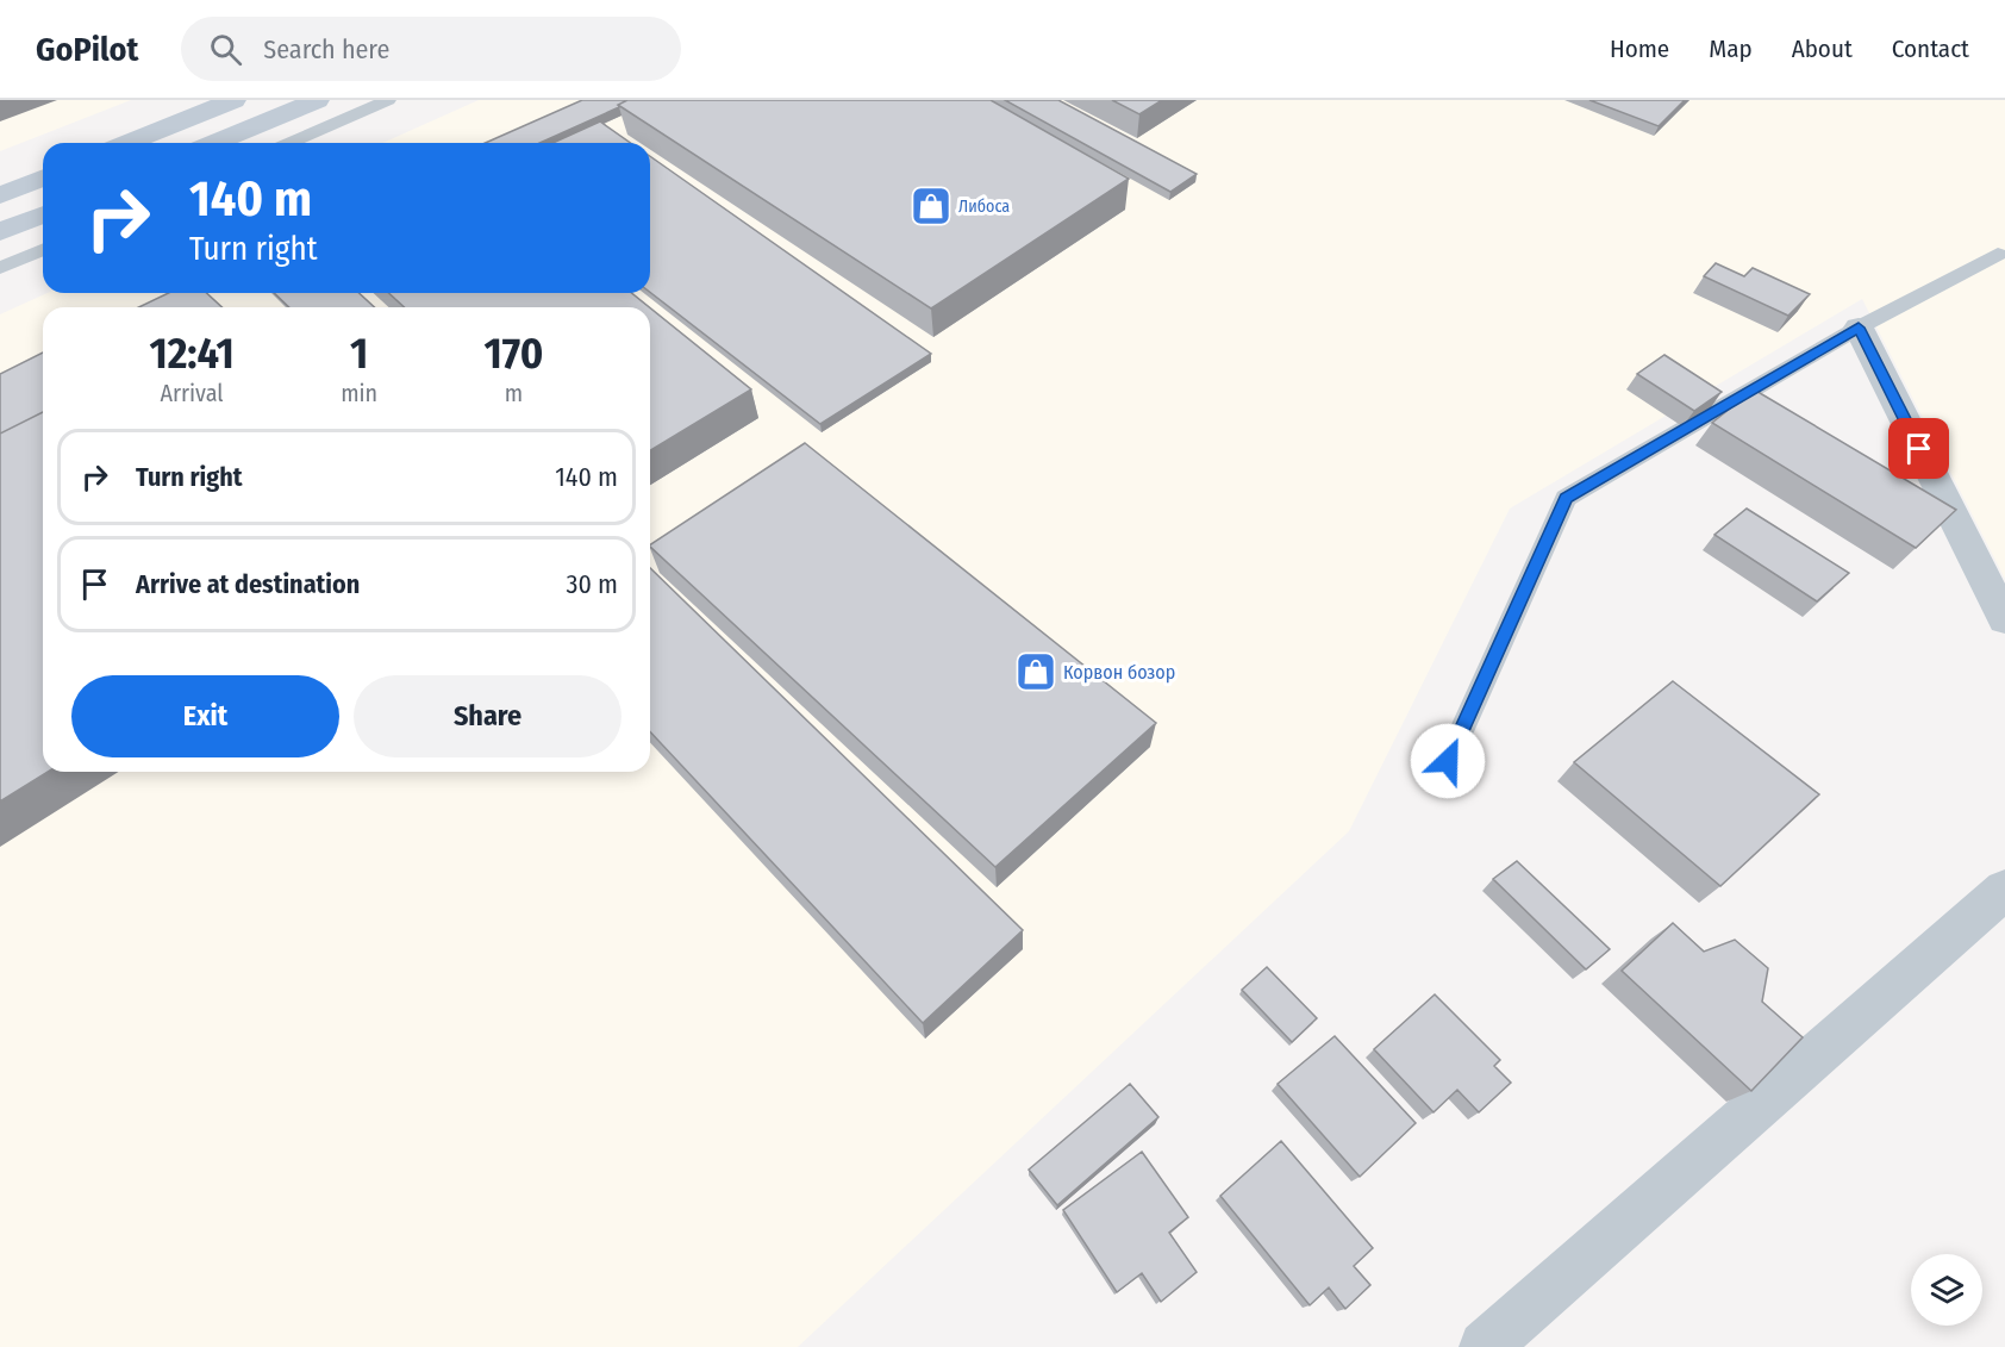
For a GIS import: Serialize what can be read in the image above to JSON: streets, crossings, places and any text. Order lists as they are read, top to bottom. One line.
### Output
{"places":{"shop":["Либоса","Корвон бозор"]},"page":{"header":"GoPilot","search":"Search here","nav":["Home","Map","About","Contact"],"turn":["140 m","Turn right"],"eta":["12:41","Arrival","1","min","170","m"],"list":[{"name":"Turn right","value":"140 m"},{"name":"Arrive at destination","value":"30 m"}],"buttons":["Exit","Share"]}}
